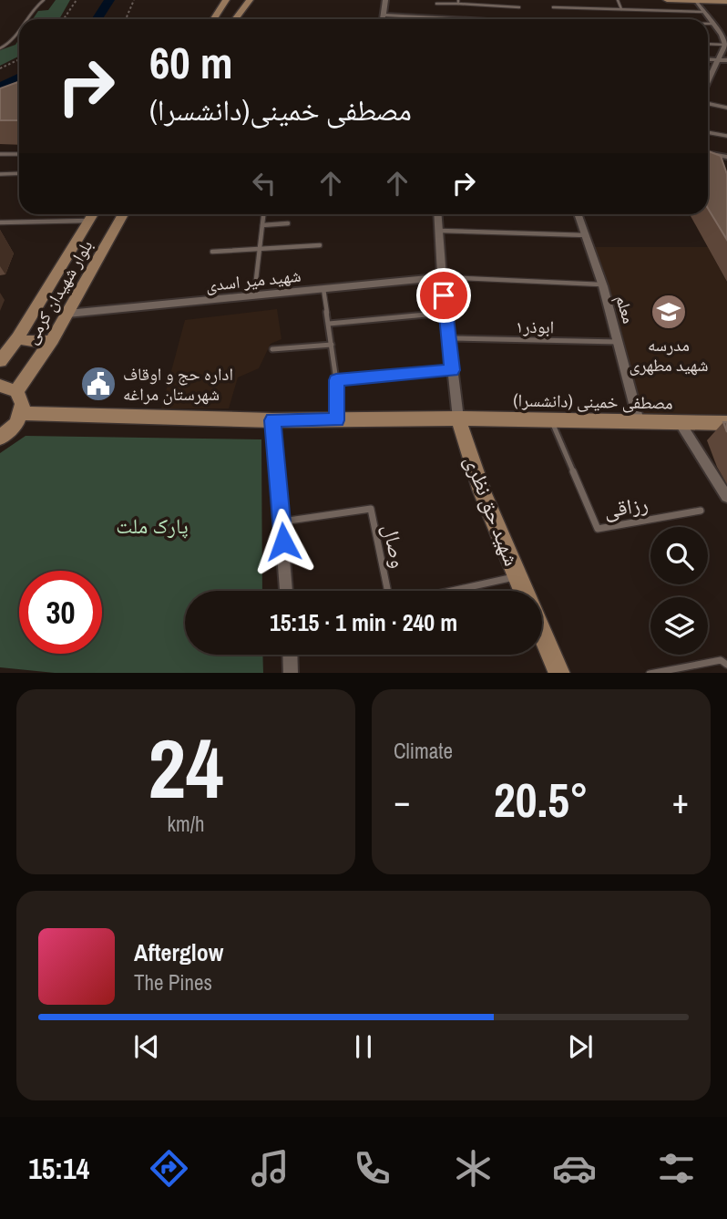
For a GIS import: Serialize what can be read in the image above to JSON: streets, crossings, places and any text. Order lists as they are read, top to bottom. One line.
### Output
{"streets":{"main road":["بلوار شهیدان کرمی","مصطفی خمینی (دانشسرا)","شهید حق نظری"],"street":["شهید میر اسدی","معلم"],"lane":["ابوذر۱","رزاقی","وصال"]},"crossings":[["شهید میر اسدی","بلوار شهیدان کرمی"],["معلم","ابوذر۱"],["معلم","مصطفی خمینی (دانشسرا)"],["مصطفی خمینی (دانشسرا)","رزاقی"],["مصطفی خمینی (دانشسرا)","شهید حق نظری"]],"parks":["پارک ملت"],"places":{"school or university":["مدرسه شهید مطهری"],"public building":["اداره حج و اوقاف شهرستان مراغه"]},"page":{"turn":["60 m","(دانشسرا)مصطفی خمینی"],"limit":"30","trip":"15:15 · 1 min · 240 m","tile":[["24","km/h"],"Climate"],"heat":["−","20.5°","+"],"song":["Afterglow","The Pines"],"tabs":"15:14"}}
